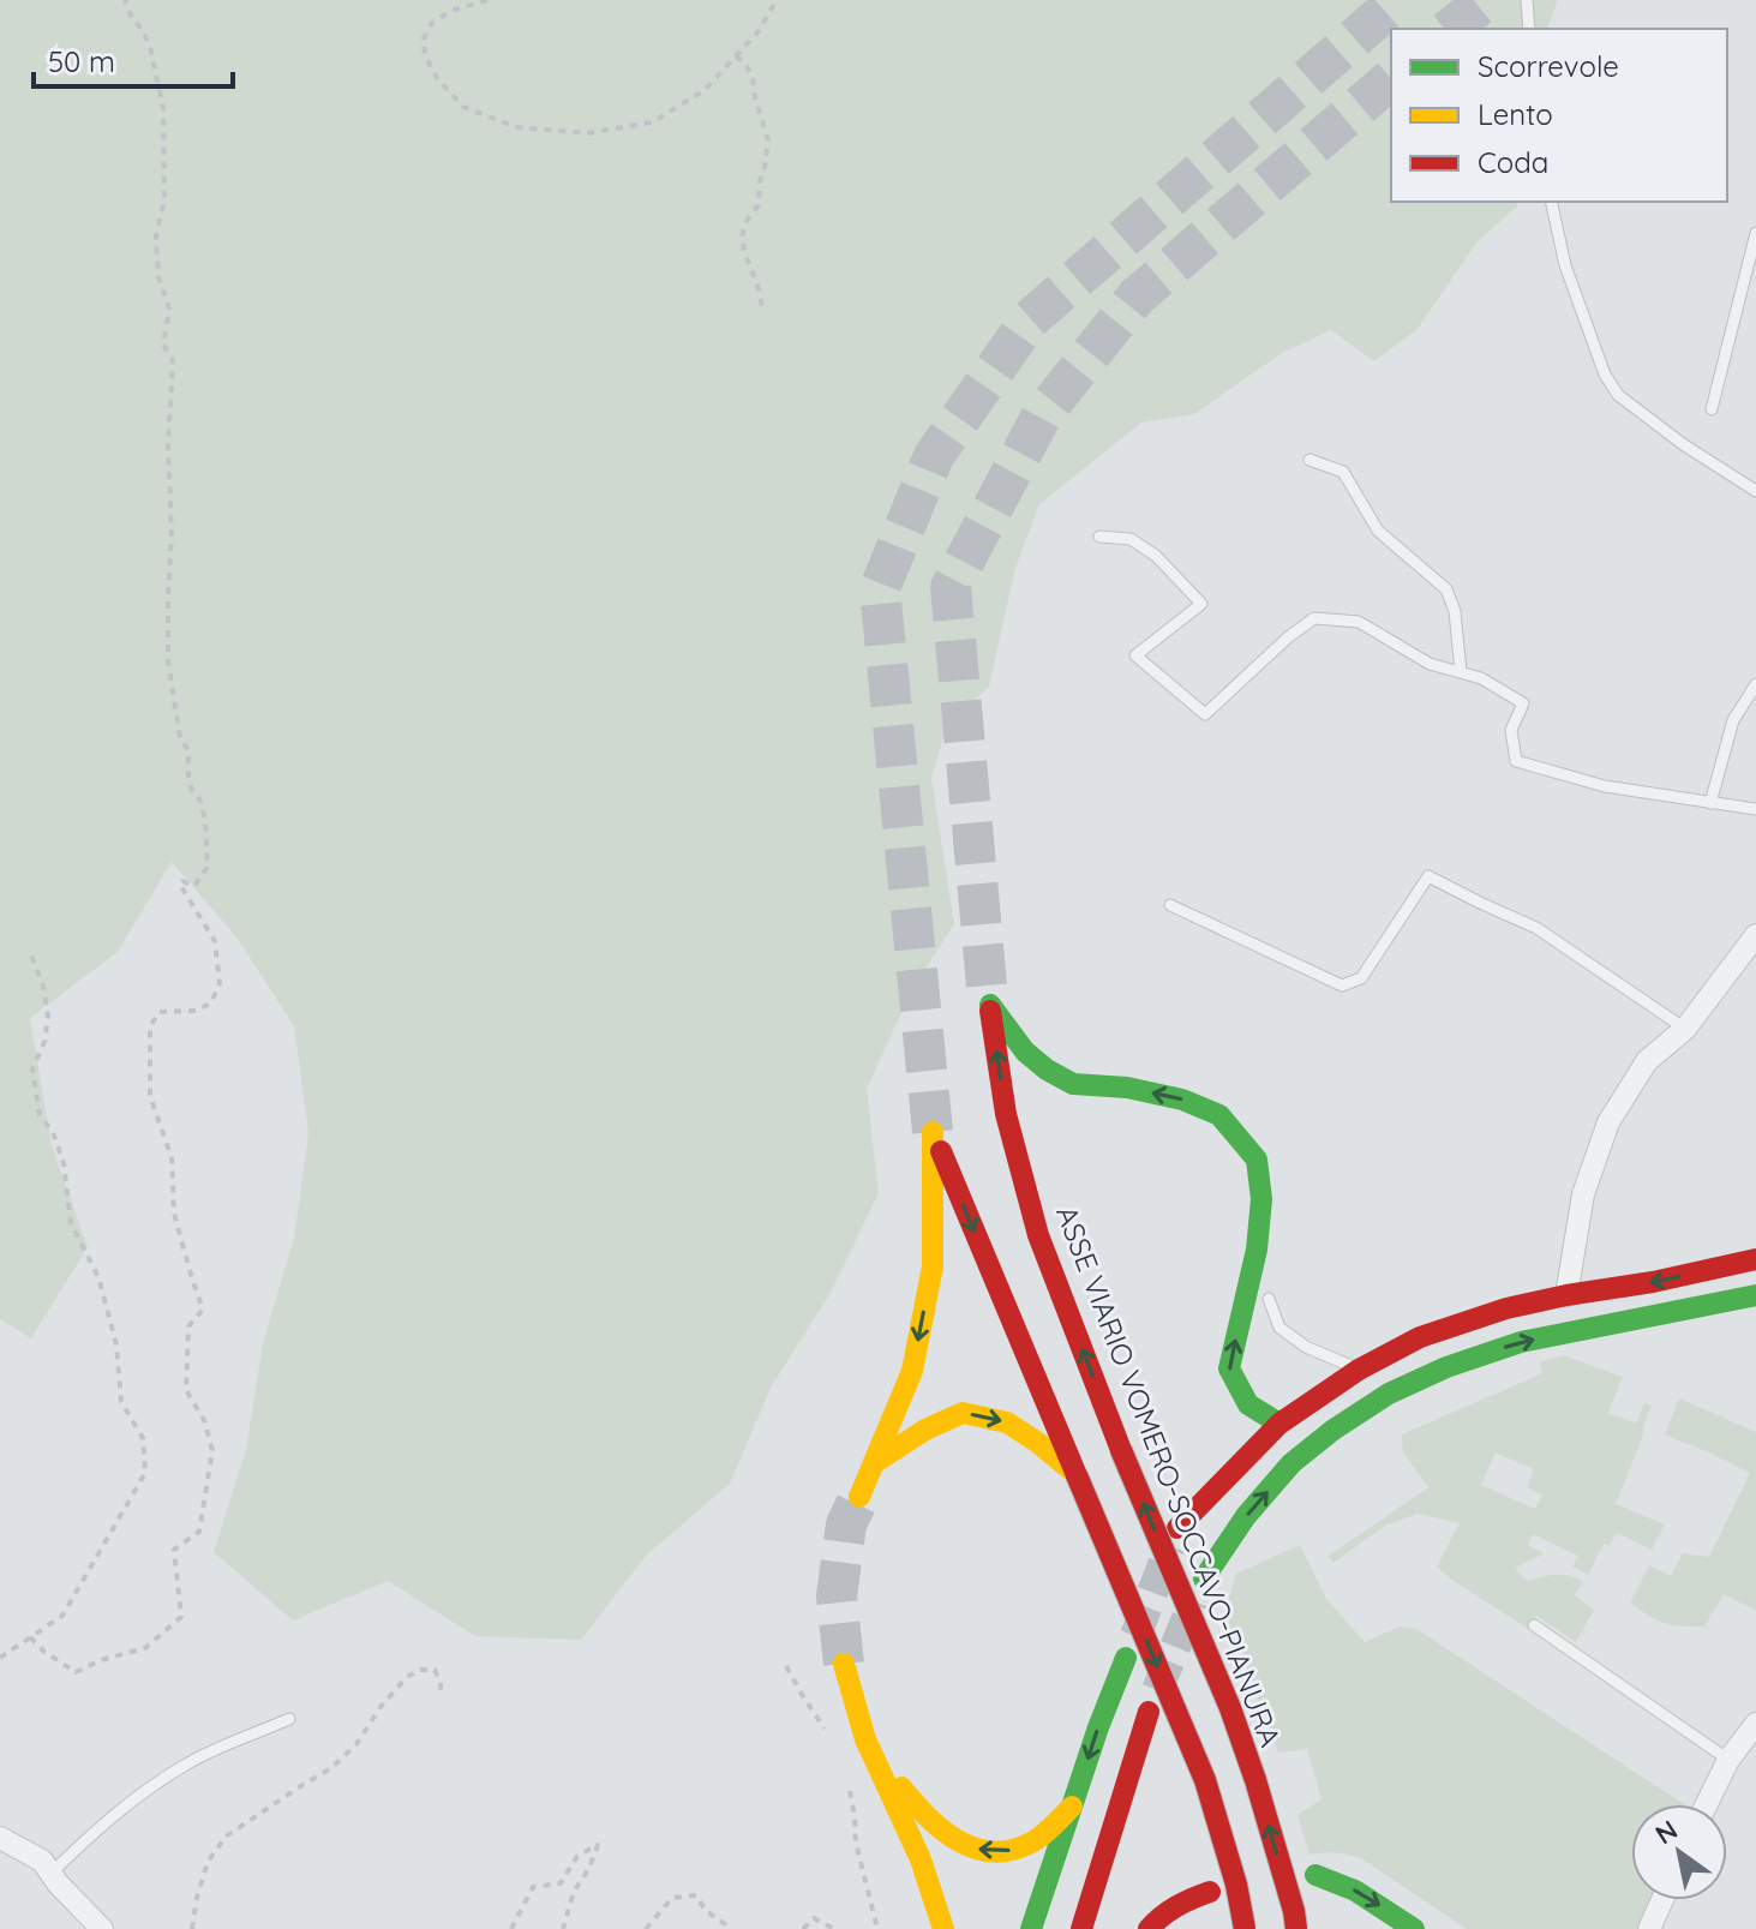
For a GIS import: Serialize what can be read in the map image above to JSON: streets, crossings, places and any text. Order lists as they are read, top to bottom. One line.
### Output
{"streets":{"main road":["ASSE VIARIO VOMERO-SOCCAVO-PIANURA"]},"legend":["Scorrevole","Lento","Coda"],"scale_bar":"50 m","north":"top left"}
